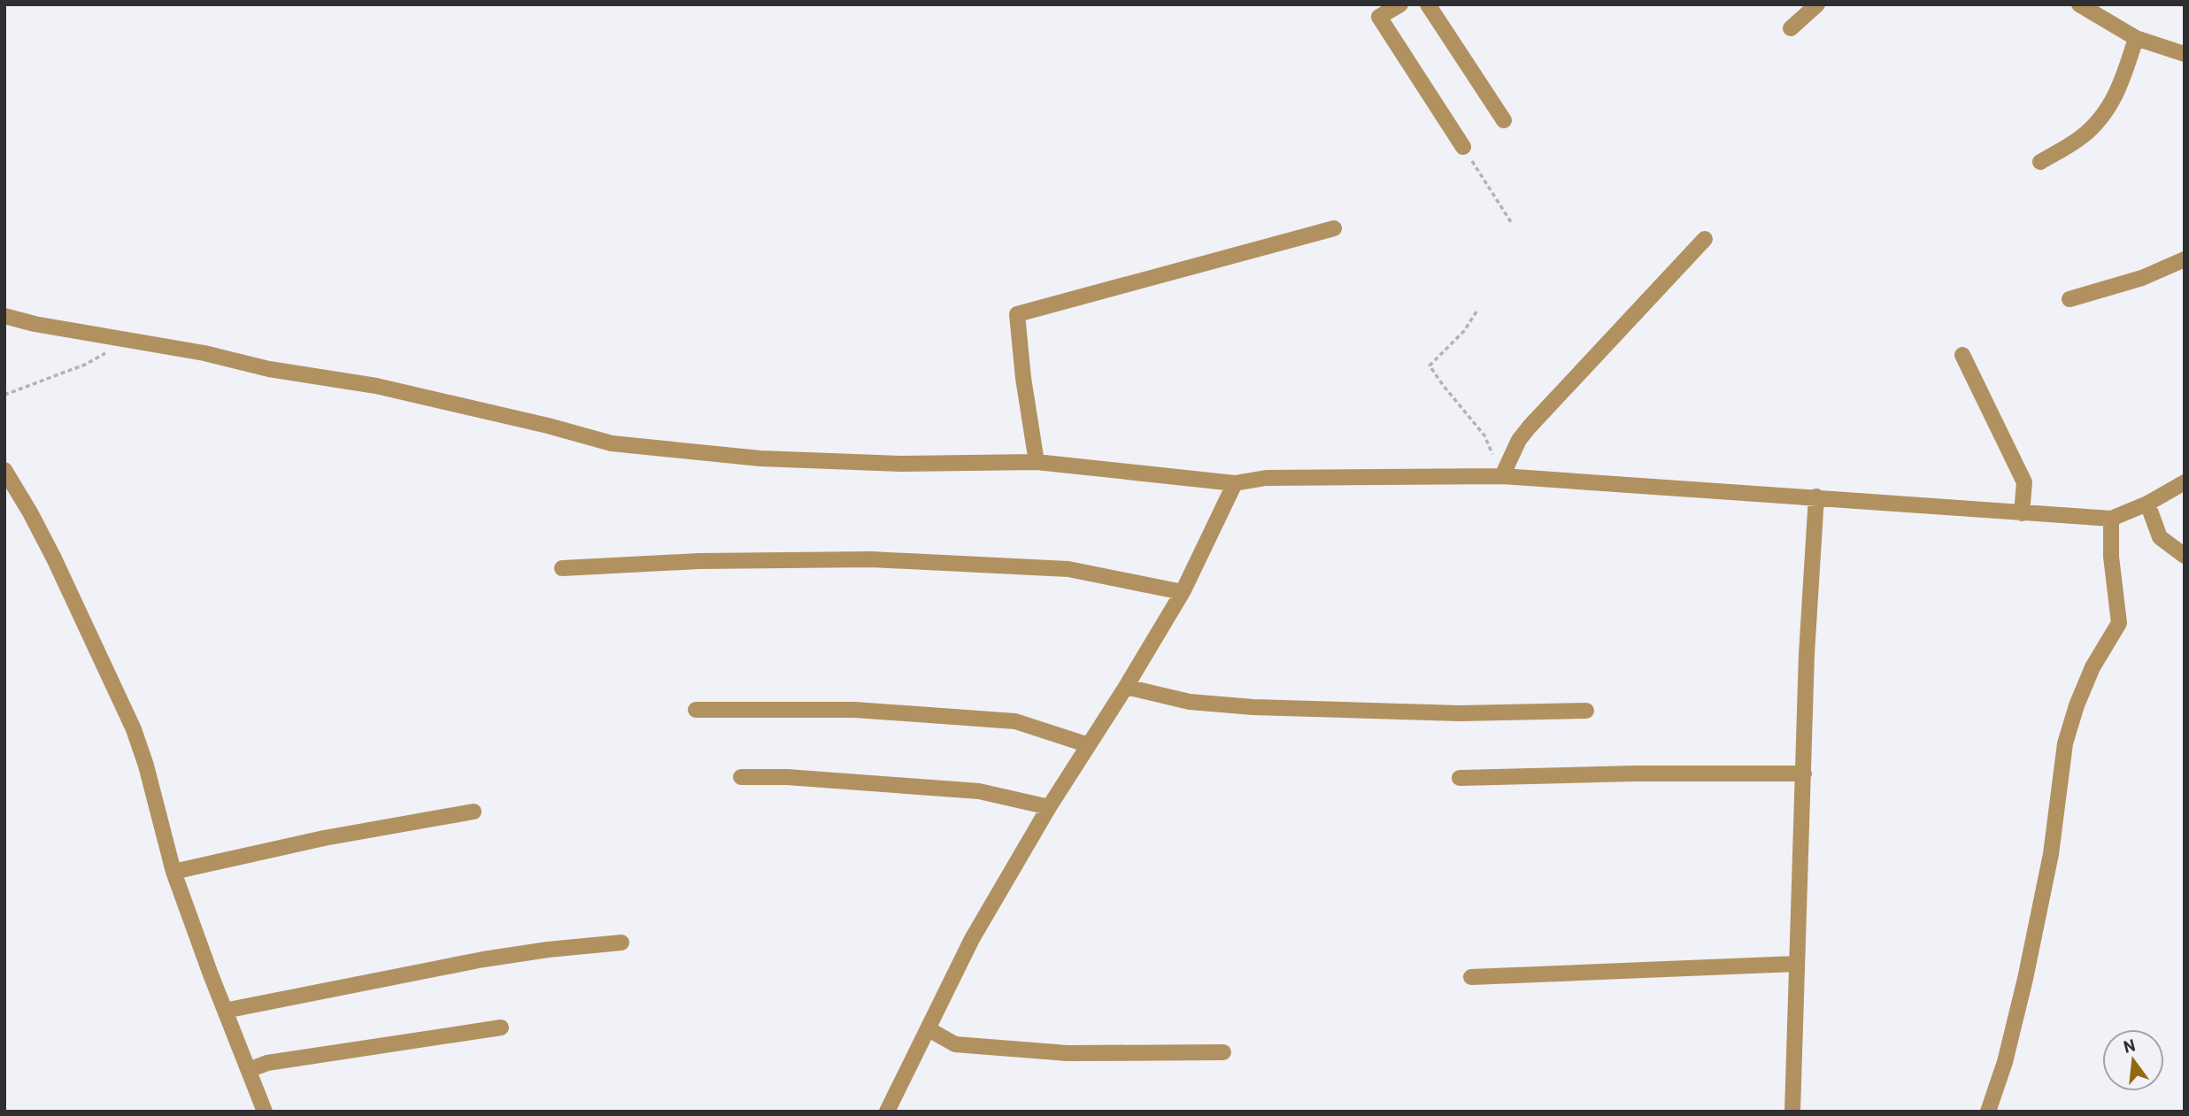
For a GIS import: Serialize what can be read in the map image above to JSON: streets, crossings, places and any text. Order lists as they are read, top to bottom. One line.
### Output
{"north":"top"}
